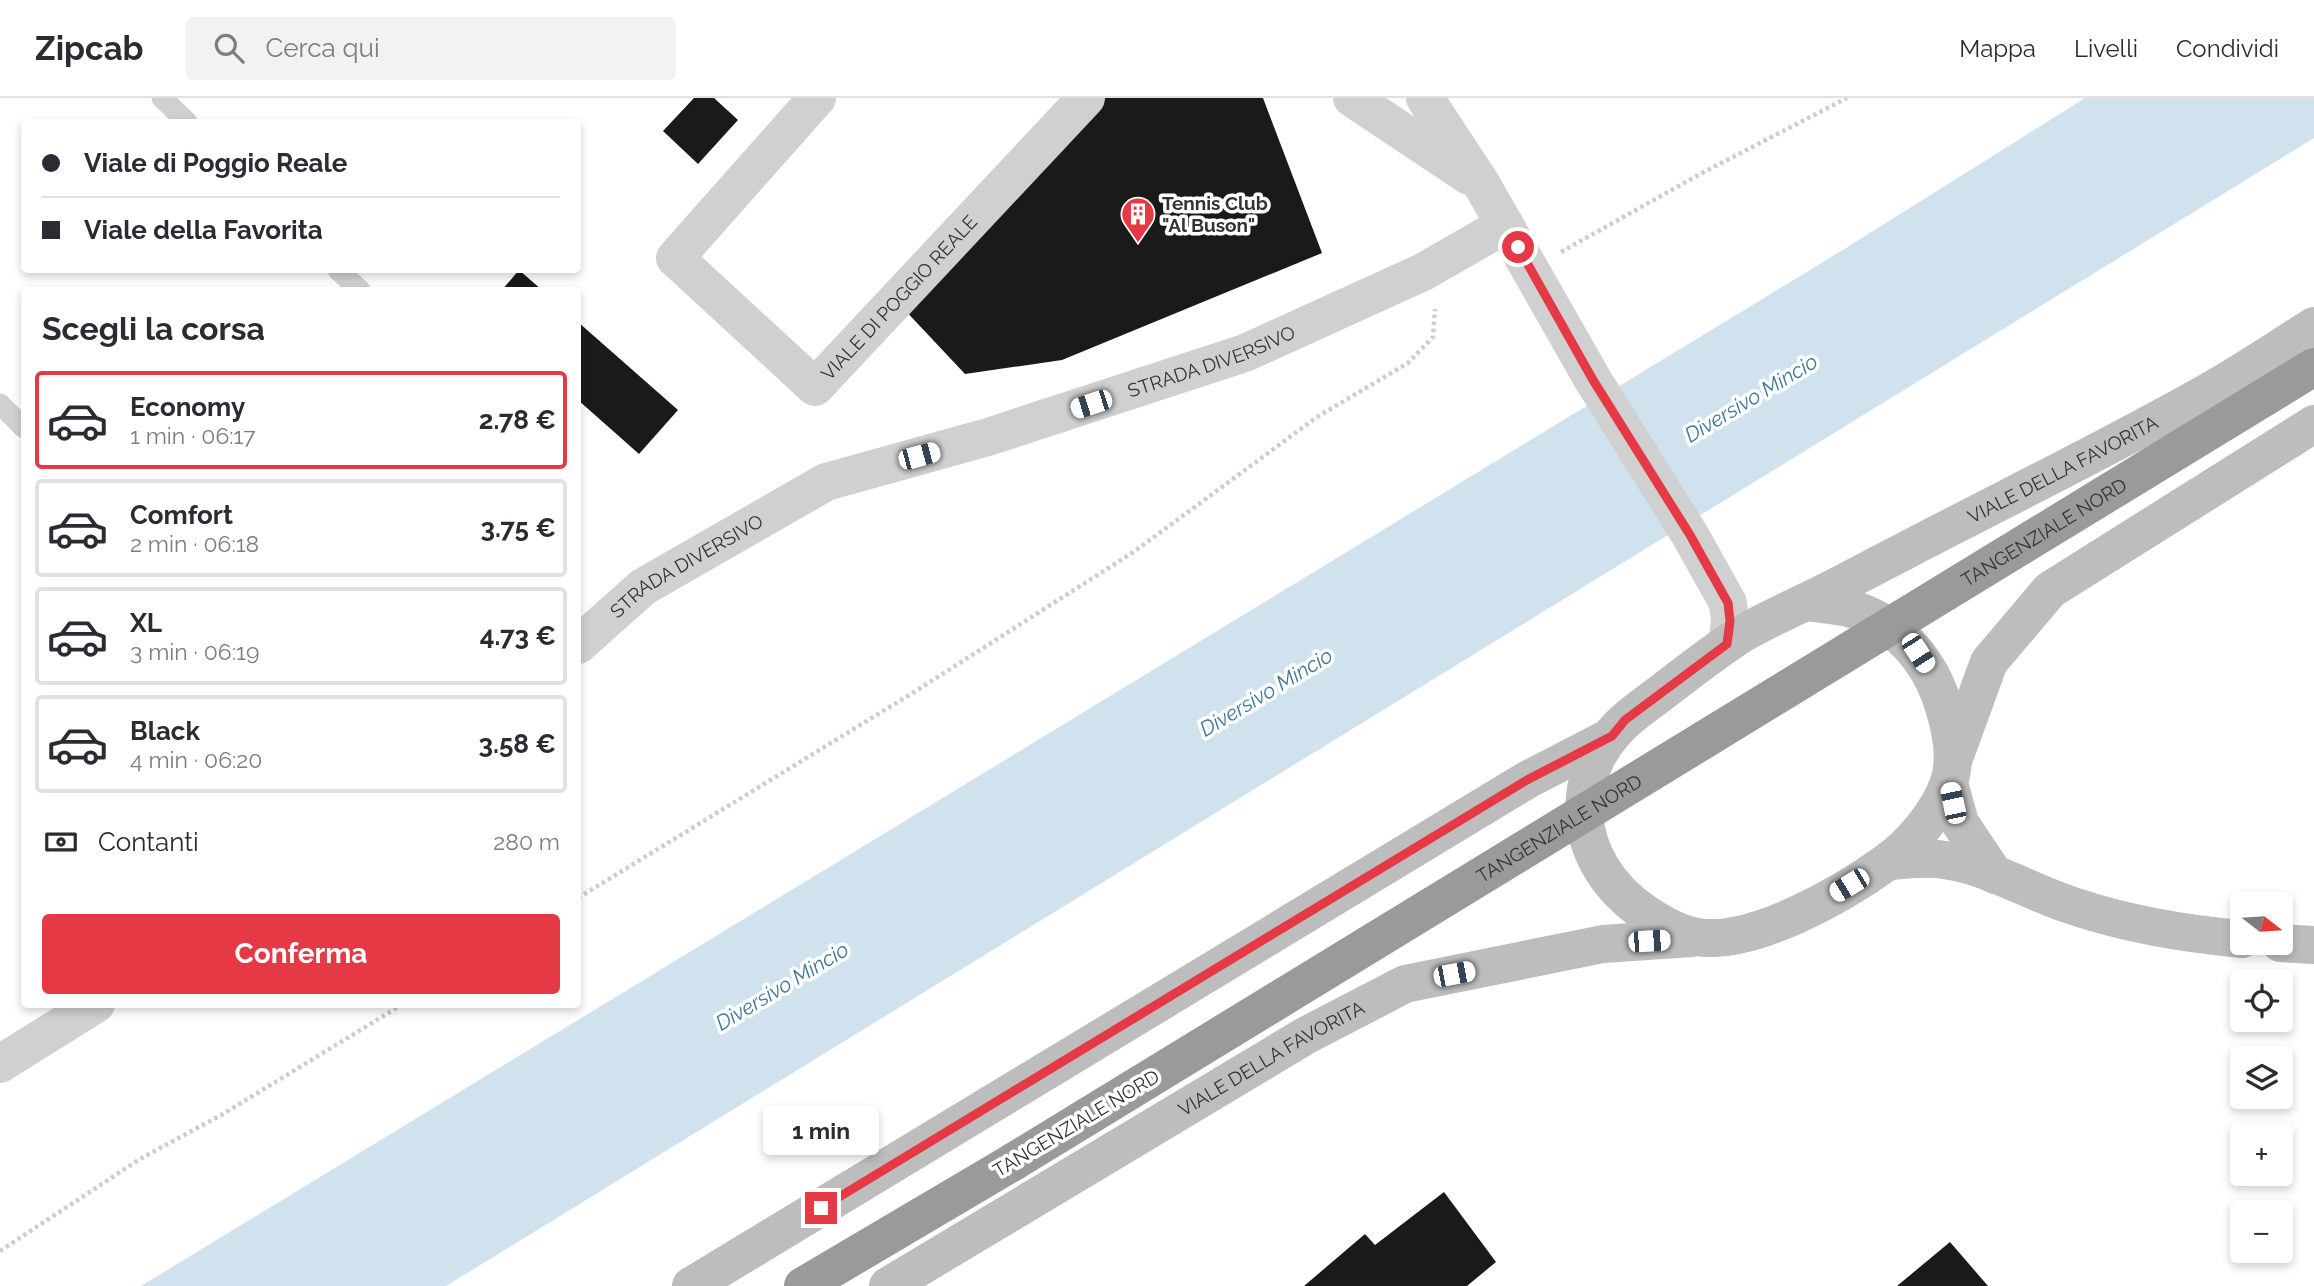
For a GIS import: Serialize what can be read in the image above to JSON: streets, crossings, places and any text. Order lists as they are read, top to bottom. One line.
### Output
{"streets":{"highway":["TANGENZIALE NORD"],"main road":["VIALE DELLA FAVORITA"],"street":["VIALE DI POGGIO REALE","STRADA DIVERSIVO"]},"water":["Diversivo Mincio"],"places":{"building":["Tennis Club \"Al Buson\""]},"north":"right","page":{"header":"Zipcab","search":"Cerca qui","nav":["Mappa","Livelli","Condividi"],"banner":["Viale di Poggio Reale","Viale della Favorita"],"heading":"Scegli la corsa","list":[{"name":"Economy","note":"1 min · 06:17","value":"2.78 €"},{"name":"Comfort","note":"2 min · 06:18","value":"3.75 €"},{"name":"XL","note":"3 min · 06:19","value":"4.73 €"},{"name":"Black","note":"4 min · 06:20","value":"3.58 €"}],"pay":["Contanti","280 m"],"map_buttons":["+","−"],"buttons":"Conferma","bubble":"1 min"}}
